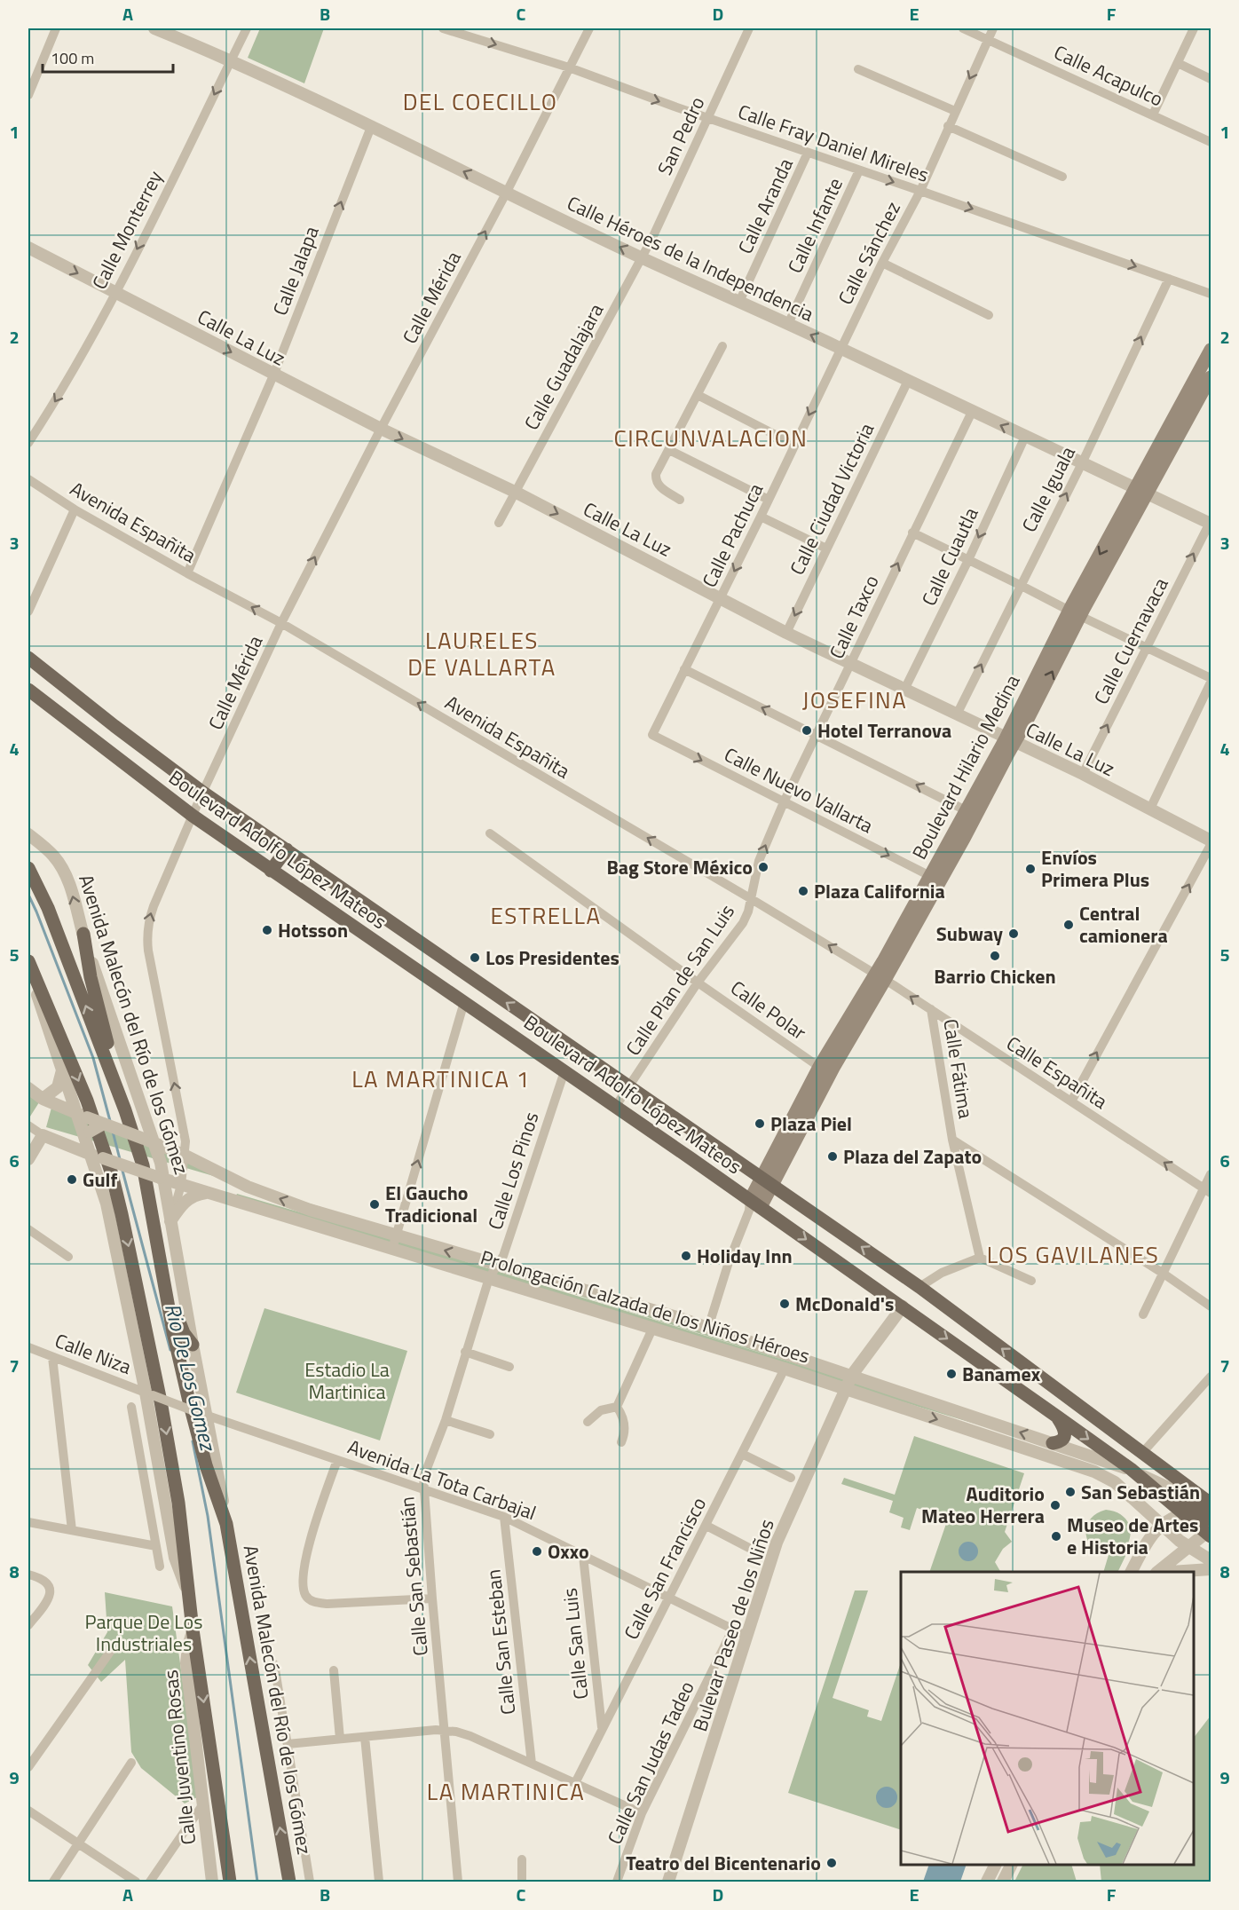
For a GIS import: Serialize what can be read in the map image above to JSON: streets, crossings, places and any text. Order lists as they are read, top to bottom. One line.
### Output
{"streets":{"main road":["Boulevard Hilario Medina","Boulevard Adolfo López Mateos","Avenida Malecón del Río de los Gómez"],"street":["Calle Acapulco","San Pedro","Calle Fray Daniel Mireles","Calle Aranda","Calle Infante","Calle Monterrey","Calle Sánchez","Calle Héroes de la Independencia","Calle Jalapa","Calle Mérida","Calle La Luz","Calle Guadalajara","Calle Iguala","Calle Ciudad Victoria","Avenida Españita","Calle Pachuca","Calle Cuautla","Calle Taxco","Calle Cuernavaca","Calle Nuevo Vallarta","Calle Plan de San Luis","Calle Polar","Calle Fátima","Calle Españita","Calle Los Pinos","Prolongación Calzada de los Niños Héroes","Calle Niza","Avenida La Tota Carbajal","Calle San Francisco","Calle San Sebastián","Bulevar Paseo de los Niños","Calle San Esteban","Calle San Luis","Calle Juventino Rosas","Calle San Judas Tadeo"]},"crossings":[["Calle Acapulco","Calle Sánchez"],["San Pedro","Calle Fray Daniel Mireles"],["San Pedro","Calle Héroes de la Independencia"],["San Pedro","Calle Guadalajara"],["Calle Fray Daniel Mireles","Calle Aranda"],["Calle Fray Daniel Mireles","Calle Infante"],["Calle Fray Daniel Mireles","Calle Sánchez"],["Calle Fray Daniel Mireles","Calle Mérida"],["Calle Fray Daniel Mireles","Calle Iguala"],["Calle Aranda","Calle Héroes de la Independencia"],["Calle Infante","Calle Héroes de la Independencia"],["Calle Monterrey","Calle Héroes de la Independencia"],["Calle Monterrey","Calle La Luz"],["Calle Sánchez","Calle Héroes de la Independencia"],["Calle Sánchez","Calle Pachuca"],["Calle Héroes de la Independencia","Calle Jalapa"],["Calle Héroes de la Independencia","Calle Mérida"],["Calle Héroes de la Independencia","Calle Guadalajara"],["Calle Héroes de la Independencia","Calle Iguala"],["Calle Héroes de la Independencia","Calle Ciudad Victoria"],["Calle Héroes de la Independencia","Calle Pachuca"],["Calle Héroes de la Independencia","Calle Cuautla"],["Calle Héroes de la Independencia","Calle Taxco"],["Calle Héroes de la Independencia","Calle Cuernavaca"],["Calle Héroes de la Independencia","Boulevard Hilario Medina"],["Calle Jalapa","Calle La Luz"],["Calle Jalapa","Avenida Españita"],["Calle Mérida","Calle La Luz"],["Calle Mérida","Avenida Españita"],["Calle Mérida","Boulevard Adolfo López Mateos"],["Calle Mérida","Avenida Malecón del Río de los Gómez"],["Calle Mérida","Prolongación Calzada de los Niños Héroes"],["Calle La Luz","Calle Guadalajara"],["Calle La Luz","Calle Iguala"],["Calle La Luz","Calle Ciudad Victoria"],["Calle La Luz","Calle Pachuca"],["Calle La Luz","Calle Cuautla"],["Calle La Luz","Calle Taxco"],["Calle La Luz","Calle Cuernavaca"],["Calle La Luz","Boulevard Hilario Medina"],["Avenida Españita","Calle Taxco"],["Avenida Españita","Boulevard Hilario Medina"],["Avenida Españita","Calle Plan de San Luis"],["Avenida Españita","Calle Españita"],["Calle Pachuca","Calle Nuevo Vallarta"],["Calle Taxco","Calle Nuevo Vallarta"],["Calle Taxco","Calle Plan de San Luis"],["Boulevard Hilario Medina","Calle Nuevo Vallarta"],["Boulevard Hilario Medina","Boulevard Adolfo López Mateos"],["Boulevard Hilario Medina","Calle Polar"],["Boulevard Hilario Medina","Calle Españita"],["Boulevard Adolfo López Mateos","Calle Plan de San Luis"],["Boulevard Adolfo López Mateos","Calle Los Pinos"],["Boulevard Adolfo López Mateos","Prolongación Calzada de los Niños Héroes"],["Boulevard Adolfo López Mateos","Bulevar Paseo de los Niños"],["Calle Plan de San Luis","Calle Polar"],["Avenida Malecón del Río de los Gómez","Prolongación Calzada de los Niños Héroes"],["Avenida Malecón del Río de los Gómez","Avenida La Tota Carbajal"],["Calle Fátima","Calle Españita"],["Calle Los Pinos","Prolongación Calzada de los Niños Héroes"],["Calle Los Pinos","Calle San Sebastián"],["Prolongación Calzada de los Niños Héroes","Calle San Francisco"],["Prolongación Calzada de los Niños Héroes","Calle San Sebastián"],["Prolongación Calzada de los Niños Héroes","Bulevar Paseo de los Niños"],["Calle Niza","Avenida La Tota Carbajal"],["Avenida La Tota Carbajal","Calle San Francisco"],["Avenida La Tota Carbajal","Calle San Sebastián"],["Avenida La Tota Carbajal","Bulevar Paseo de los Niños"],["Avenida La Tota Carbajal","Calle San Esteban"],["Avenida La Tota Carbajal","Calle San Luis"],["Avenida La Tota Carbajal","Calle San Judas Tadeo"],["Calle San Francisco","Calle San Luis"]],"one_way":["Calle Fray Daniel Mireles","Calle Monterrey","Calle Héroes de la Independencia","Calle Jalapa","Calle Mérida","Calle La Luz","Calle Iguala","Avenida Españita","Calle Pachuca","Calle Cuautla","Calle Taxco","Calle Españita"],"districts":["DEL COECILLO","CIRCUNVALACION","LAURELES DE VALLARTA","JOSEFINA","ESTRELLA","LA MARTINICA 1","LOS GAVILANES","LA MARTINICA"],"water":["Rio De Los Gomez"],"parks":["Estadio La Martinica","Parque De Los Industriales"],"places":["Hotel Terranova","Bag Store México","Envíos Primera Plus","Plaza California","Central camionera","Hotsson","Subway","Barrio Chicken","Los Presidentes","Plaza Piel","Plaza del Zapato","Gulf","El Gaucho Tradicional","Holiday Inn","McDonald's","Banamex","San Sebastián","Auditorio Mateo Herrera","Museo de Artes e Historia","Oxxo","Teatro del Bicentenario"],"scale_bar":"100 m","grid":{"columns":["A","B","C","D","E","F"],"rows":["1","2","3","4","5","6","7","8","9"]}}
